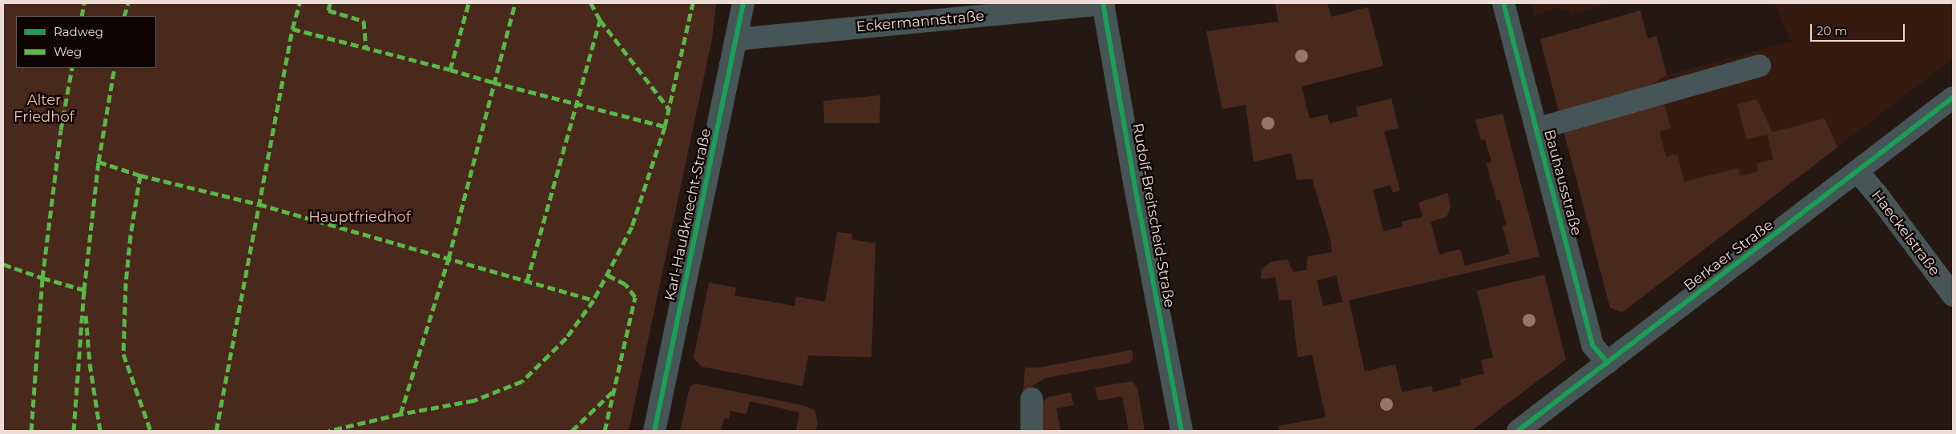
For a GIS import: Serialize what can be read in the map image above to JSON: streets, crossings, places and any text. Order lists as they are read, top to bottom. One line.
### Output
{"streets":{"street":["Eckermannstraße","Bauhausstraße","Karl-Haußknecht-Straße","Rudolf-Breitscheid-Straße","Haeckelstraße","Berkaer Straße"]},"crossings":[["Eckermannstraße","Karl-Haußknecht-Straße"],["Eckermannstraße","Rudolf-Breitscheid-Straße"],["Bauhausstraße","Berkaer Straße"],["Haeckelstraße","Berkaer Straße"]],"parks":["Alter Friedhof","Hauptfriedhof"],"legend":["Radweg","Weg"],"scale_bar":"20 m"}
